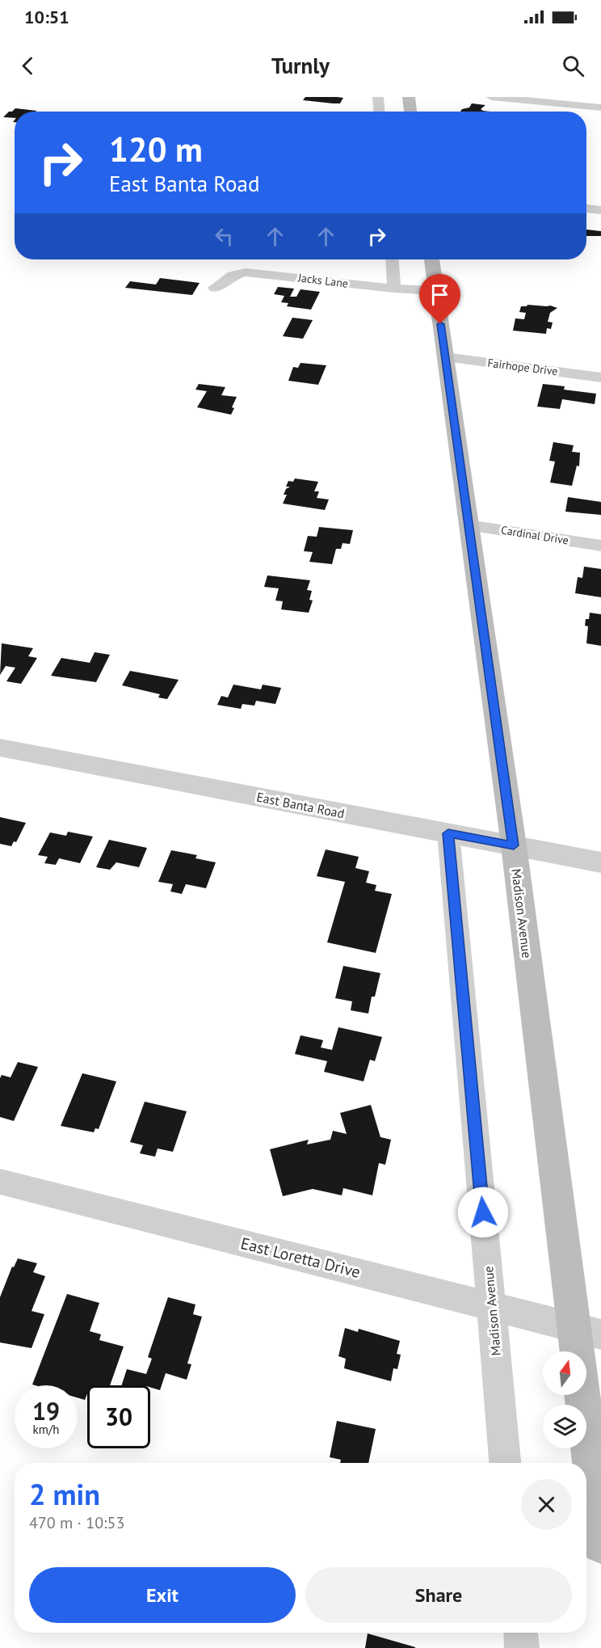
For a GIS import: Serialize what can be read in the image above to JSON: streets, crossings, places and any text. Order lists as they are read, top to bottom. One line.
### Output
{"streets":{"main road":["Madison Avenue"],"street":["Jacks Lane","Fairhope Drive","Cardinal Drive","East Banta Road","East Loretta Drive"]},"crossings":[["Jacks Lane","Madison Avenue"],["Fairhope Drive","Madison Avenue"],["Cardinal Drive","Madison Avenue"],["East Banta Road","Madison Avenue"],["Madison Avenue","East Loretta Drive"]],"north":"top","page":{"status":"10:51","header":"Turnly","turn":["120 m","East Banta Road"],"speed":"19 km/h","limit":"30","heading":["2 min","470 m · 10:53"],"buttons":["Exit","Share"]}}
